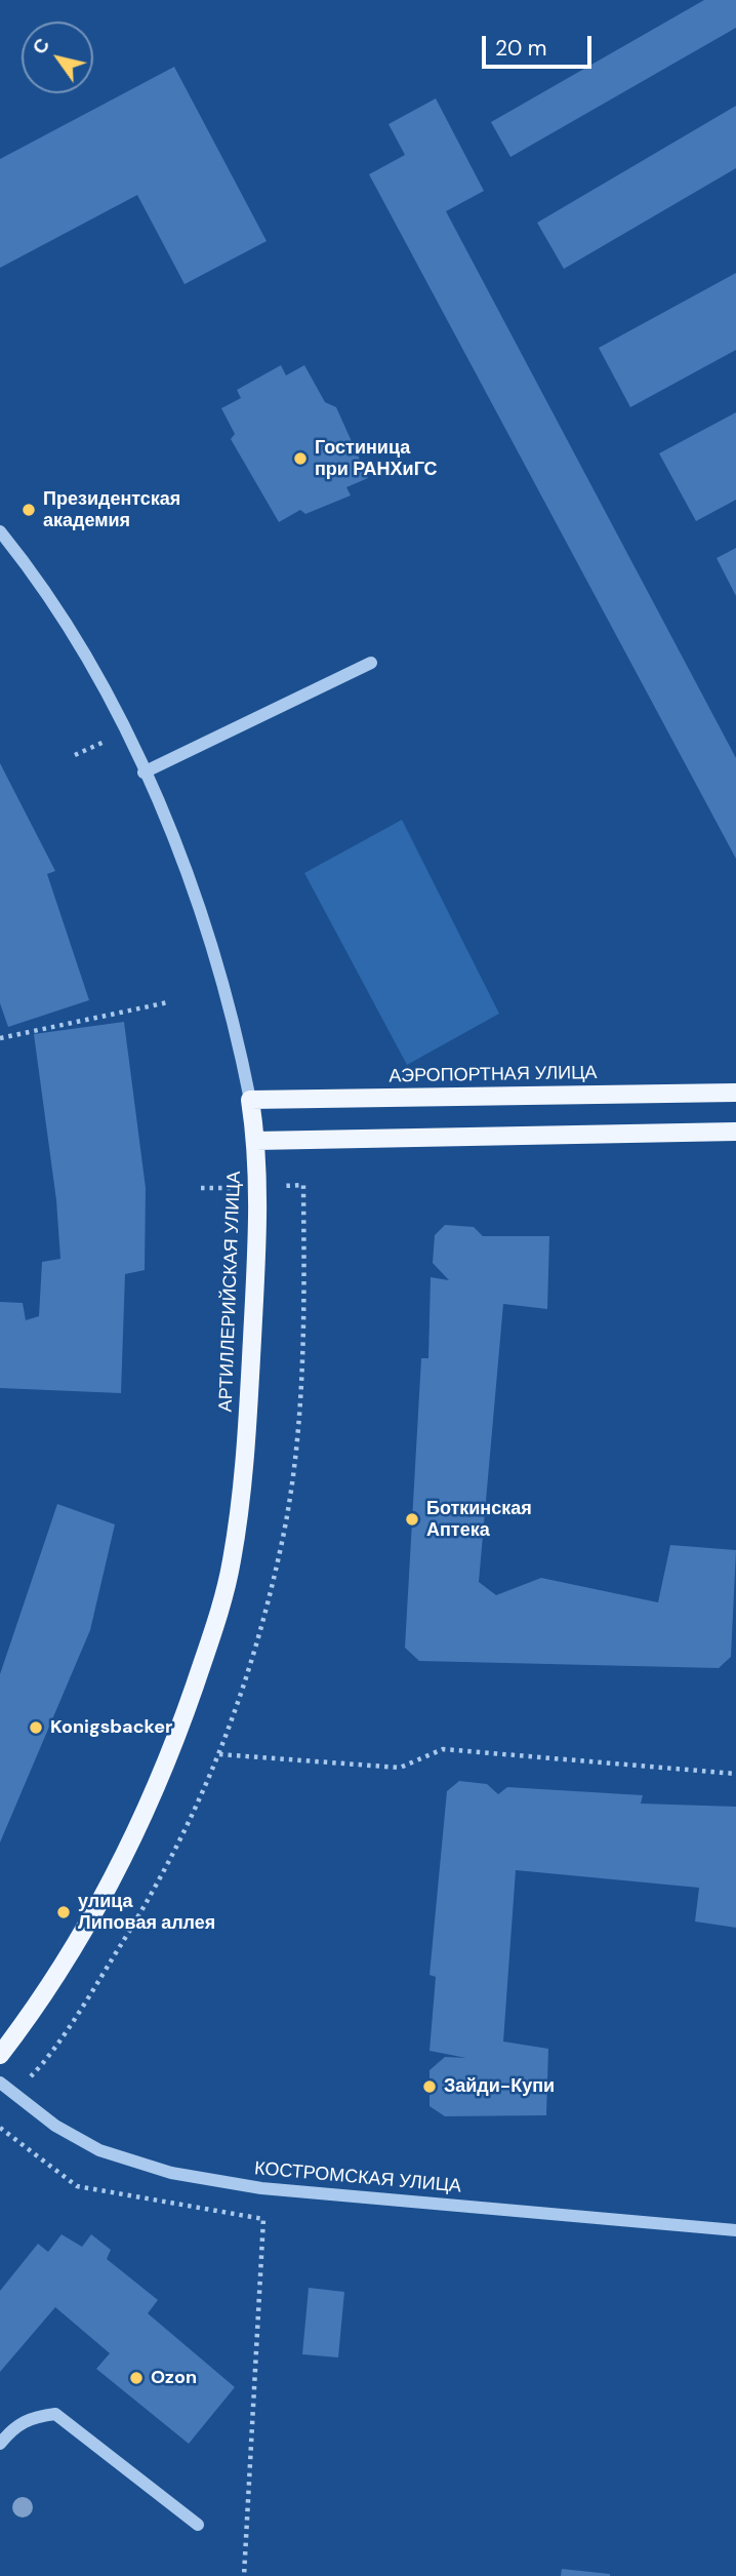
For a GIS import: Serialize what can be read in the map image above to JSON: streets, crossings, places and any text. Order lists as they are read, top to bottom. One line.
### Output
{"streets":{"main road":["АЭРОПОРТНАЯ УЛИЦА","АРТИЛЛЕРИЙСКАЯ УЛИЦА"],"street":["КОСТРОМСКАЯ УЛИЦА"]},"crossings":[["АЭРОПОРТНАЯ УЛИЦА","АРТИЛЛЕРИЙСКАЯ УЛИЦА"]],"places":["Гостиница при РАНХиГС","Президентская академия","Боткинская Аптека","Konigsbacker","улица Липовая аллея","Зайди-Купи","Ozon"],"scale_bar":"20 m","north":"top left"}
